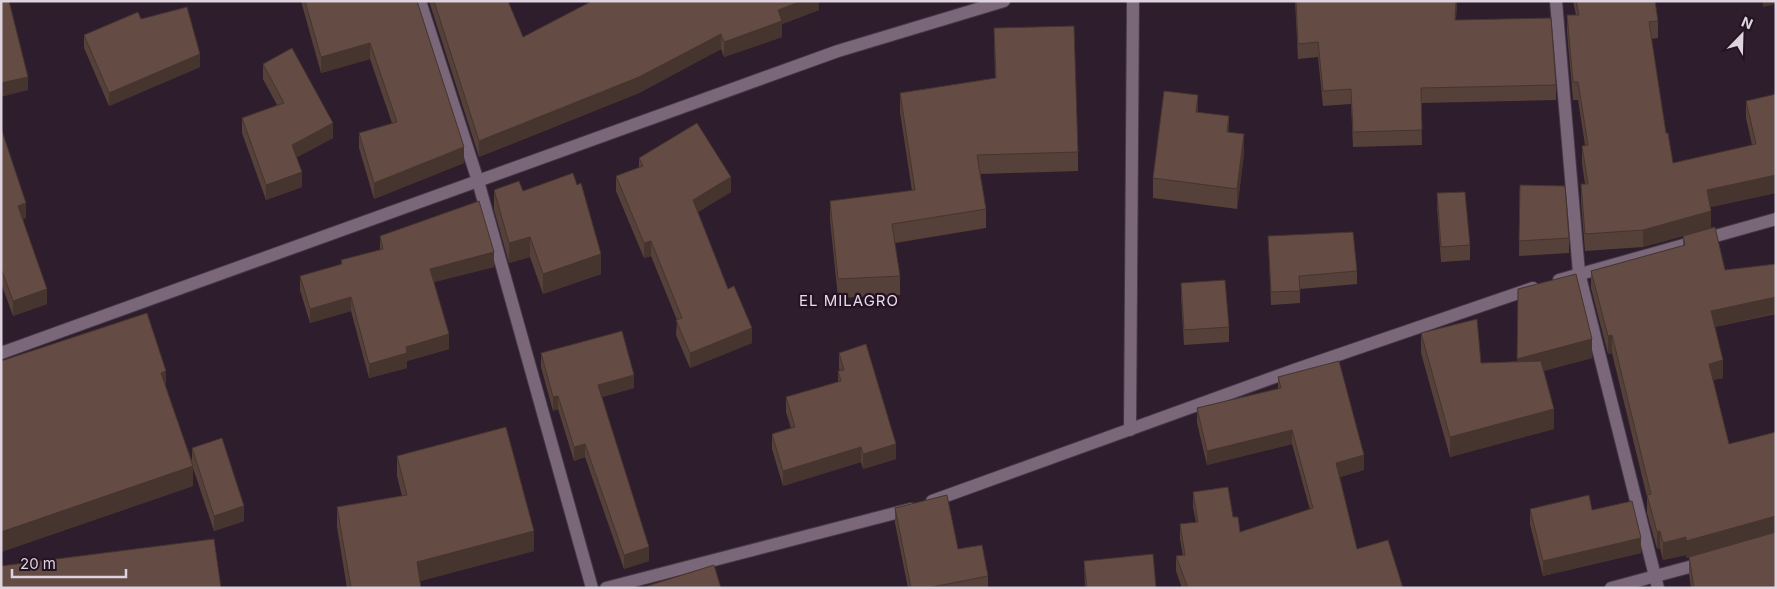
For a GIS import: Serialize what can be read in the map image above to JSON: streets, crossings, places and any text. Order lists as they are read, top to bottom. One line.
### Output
{"districts":["EL MILAGRO"],"scale_bar":"20 m","north":"top right"}
